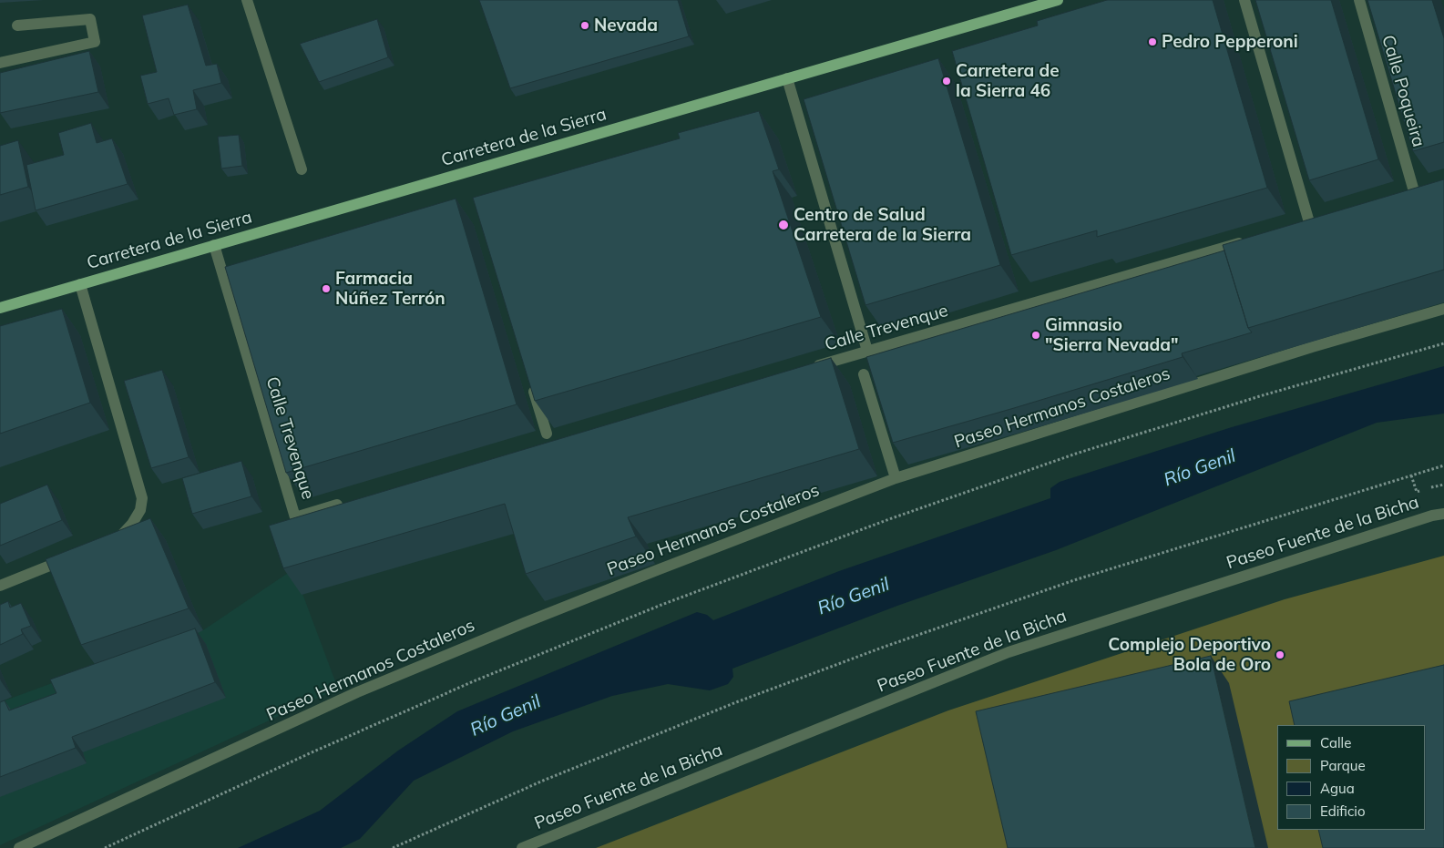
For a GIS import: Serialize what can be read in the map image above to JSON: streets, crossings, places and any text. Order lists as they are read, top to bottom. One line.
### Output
{"streets":{"main road":["Carretera de la Sierra"],"street":["Calle Poqueira","Calle Trevenque","Paseo Hermanos Costaleros","Paseo Fuente de la Bicha"]},"crossings":[["Carretera de la Sierra","Calle Trevenque"]],"water":["Río Genil"],"places":["Nevada","Pedro Pepperoni","Carretera de la Sierra 46","Centro de Salud Carretera de la Sierra","Farmacia Núñez Terrón","Gimnasio \"Sierra Nevada\"","Complejo Deportivo Bola de Oro"],"legend":["Calle","Parque","Agua","Edificio"]}
